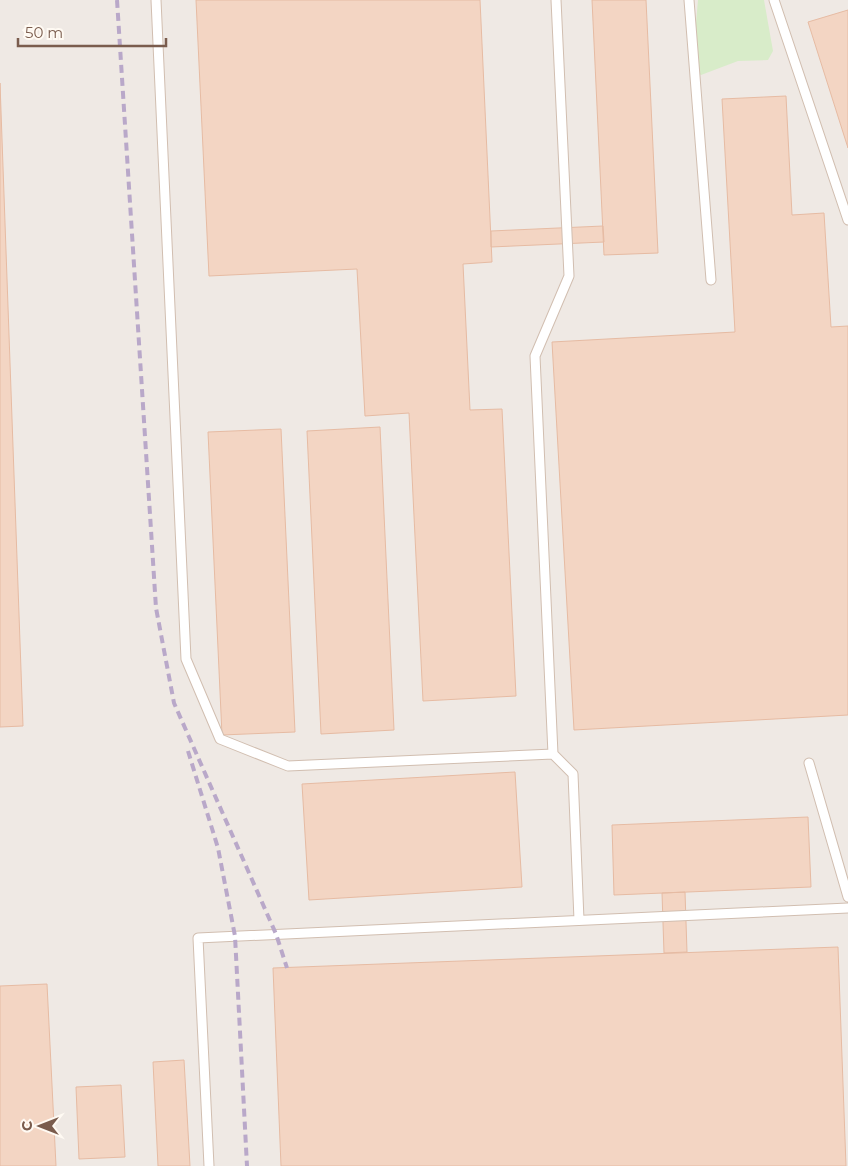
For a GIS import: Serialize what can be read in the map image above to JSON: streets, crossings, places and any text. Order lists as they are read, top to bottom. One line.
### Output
{"scale_bar":"50 m","north":"left"}
